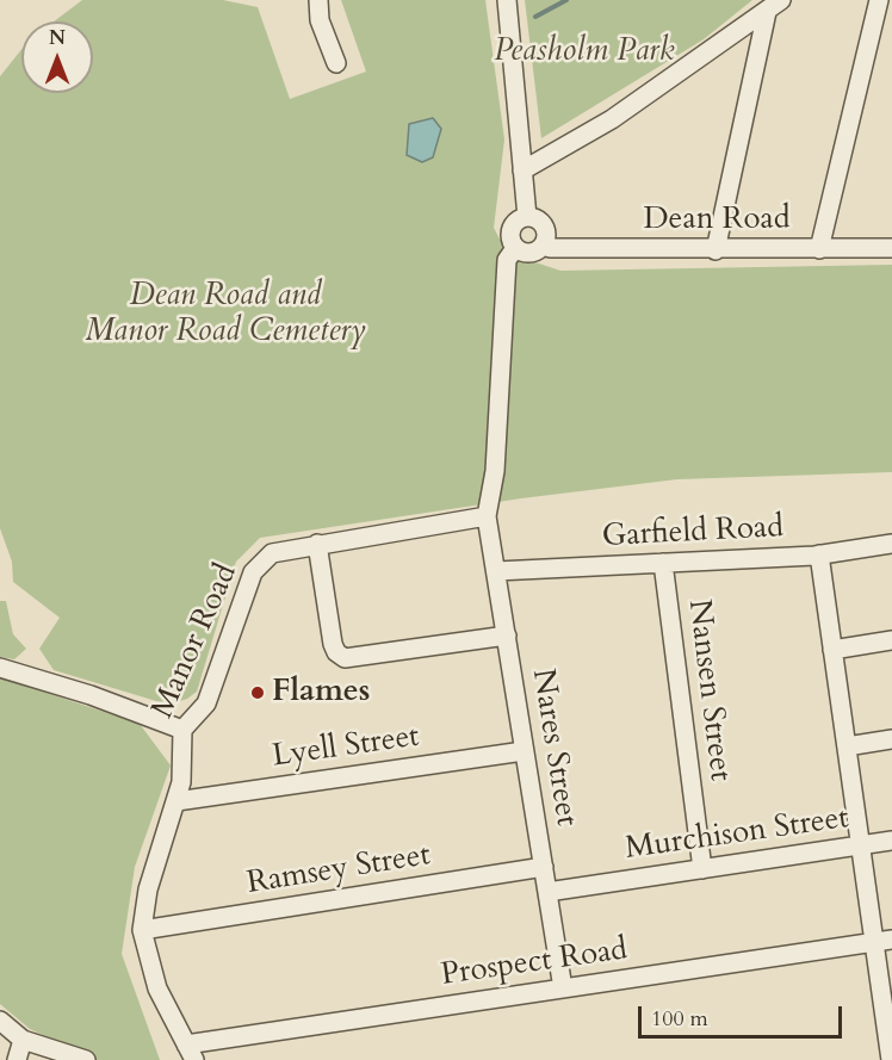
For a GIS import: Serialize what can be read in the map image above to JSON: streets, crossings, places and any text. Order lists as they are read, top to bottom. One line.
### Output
{"streets":{"street":["Dean Road","Garfield Road","Manor Road","Nansen Street","Lyell Street","Nares Street","Murchison Street","Ramsey Street","Prospect Road"]},"crossings":[["Garfield Road","Nansen Street"],["Garfield Road","Nares Street"],["Manor Road","Lyell Street"],["Manor Road","Nares Street"],["Manor Road","Ramsey Street"],["Manor Road","Prospect Road"],["Nansen Street","Murchison Street"],["Lyell Street","Nares Street"],["Nares Street","Murchison Street"],["Nares Street","Ramsey Street"],["Nares Street","Prospect Road"]],"parks":["Peasholm Park","Dean Road and Manor Road Cemetery"],"places":["Flames"],"scale_bar":"100 m","north":"top"}
